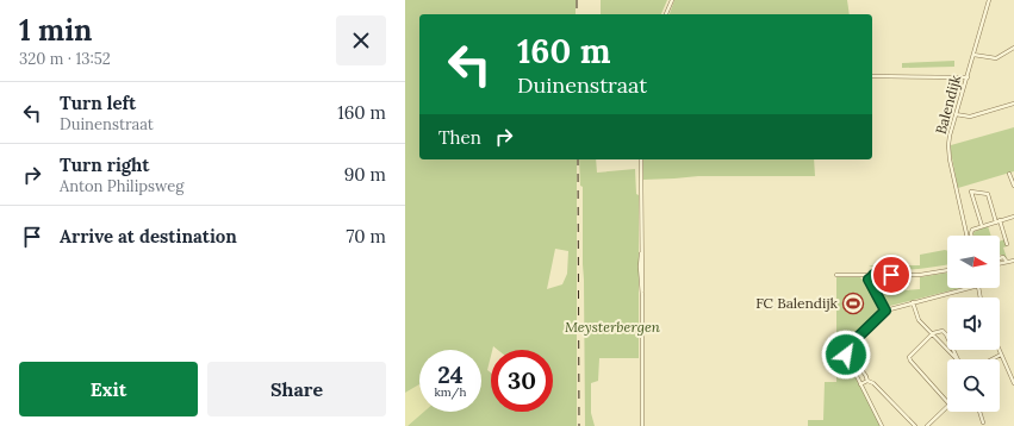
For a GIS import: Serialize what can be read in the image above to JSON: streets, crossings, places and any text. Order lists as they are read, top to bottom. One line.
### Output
{"streets":{"street":["Balendijk"]},"parks":["Meysterbergen"],"places":{"sports":["FC Balendijk"]},"north":"right","page":{"heading":["1 min","320 m · 13:52"],"turn":["160 m","Duinenstraat"],"list":[{"name":"Turn left","note":"Duinenstraat","value":"160 m"},{"name":"Turn right","note":"Anton Philipsweg","value":"90 m"},{"name":"Arrive at destination","value":"70 m"}],"then":"Then","speed":"24 km/h","limit":"30","buttons":["Exit","Share"]}}
